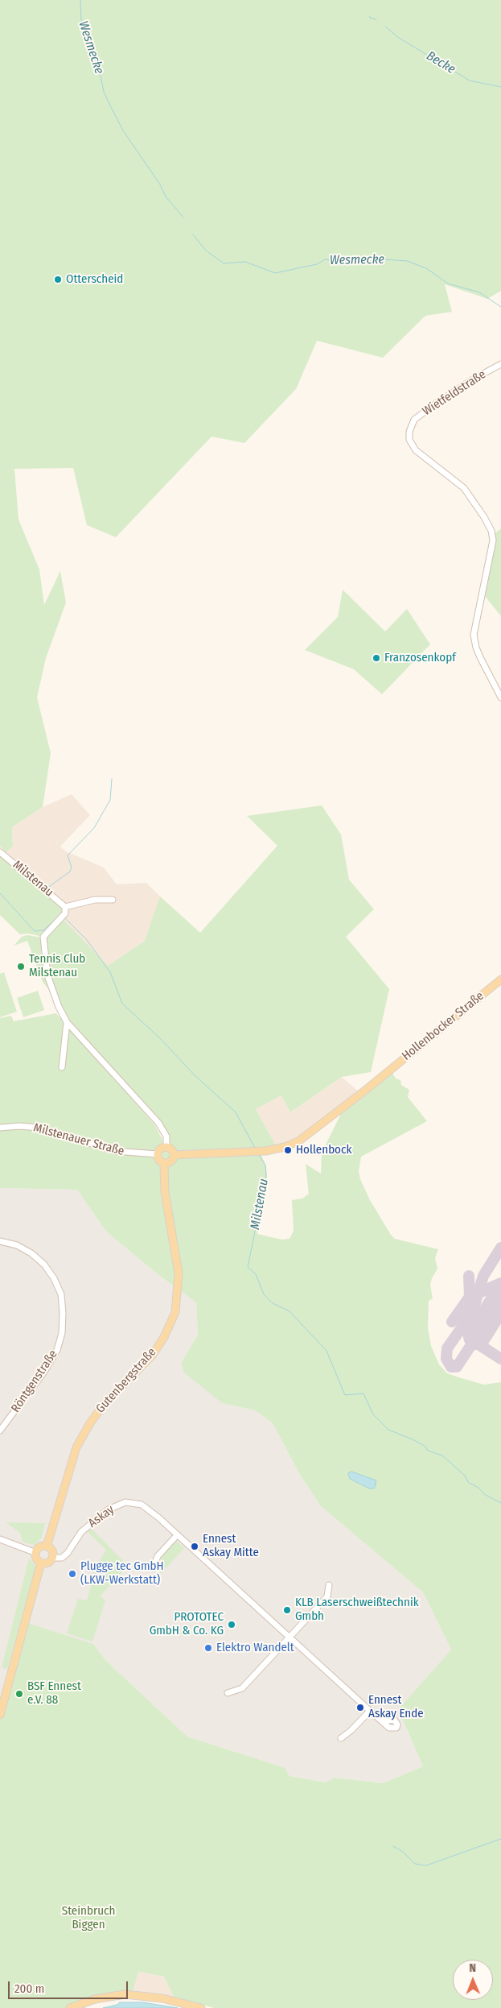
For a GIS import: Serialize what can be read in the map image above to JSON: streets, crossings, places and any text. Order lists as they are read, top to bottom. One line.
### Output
{"streets":{"main road":["Hollenbocker Straße","Gutenbergstraße"],"street":["Wietfeldstraße","Milstenau","Milstenauer Straße","Röntgenstraße","Askay"]},"crossings":[["Hollenbocker Straße","Milstenauer Straße"],["Hollenbocker Straße","Gutenbergstraße"],["Milstenauer Straße","Gutenbergstraße"],["Gutenbergstraße","Askay"]],"water":["Wesmecke","Becke","Milstenau"],"parks":["Steinbruch Biggen"],"places":["Otterscheid","Franzosenkopf","Tennis Club Milstenau","Hollenbock","Ennest Askay Mitte","Plugge tec GmbH (LKW-Werkstatt)","KLB Laserschweißtechnik Gmbh","PROTOTEC GmbH & Co. KG","Elektro Wandelt","BSF Ennest e.V. 88","Ennest Askay Ende"],"scale_bar":"200 m","north":"top"}
